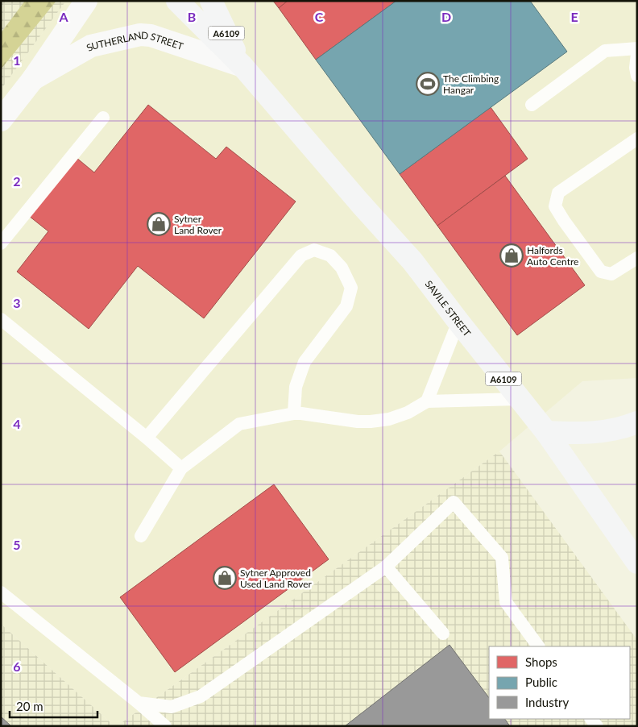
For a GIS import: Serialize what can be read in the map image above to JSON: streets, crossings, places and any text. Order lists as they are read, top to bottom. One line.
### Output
{"streets":{"main road":["A6109","SUTHERLAND STREET","SAVILE STREET"]},"crossings":[["SUTHERLAND STREET","SAVILE STREET"]],"places":{"sports":["The Climbing Hangar"],"shop":["Sytner Land Rover","Halfords Auto Centre","Sytner Approved Used Land Rover"]},"legend":["Shops","Public","Industry"],"scale_bar":"20 m","grid":{"columns":["A","B","C","D","E"],"rows":["1","2","3","4","5","6"]}}
